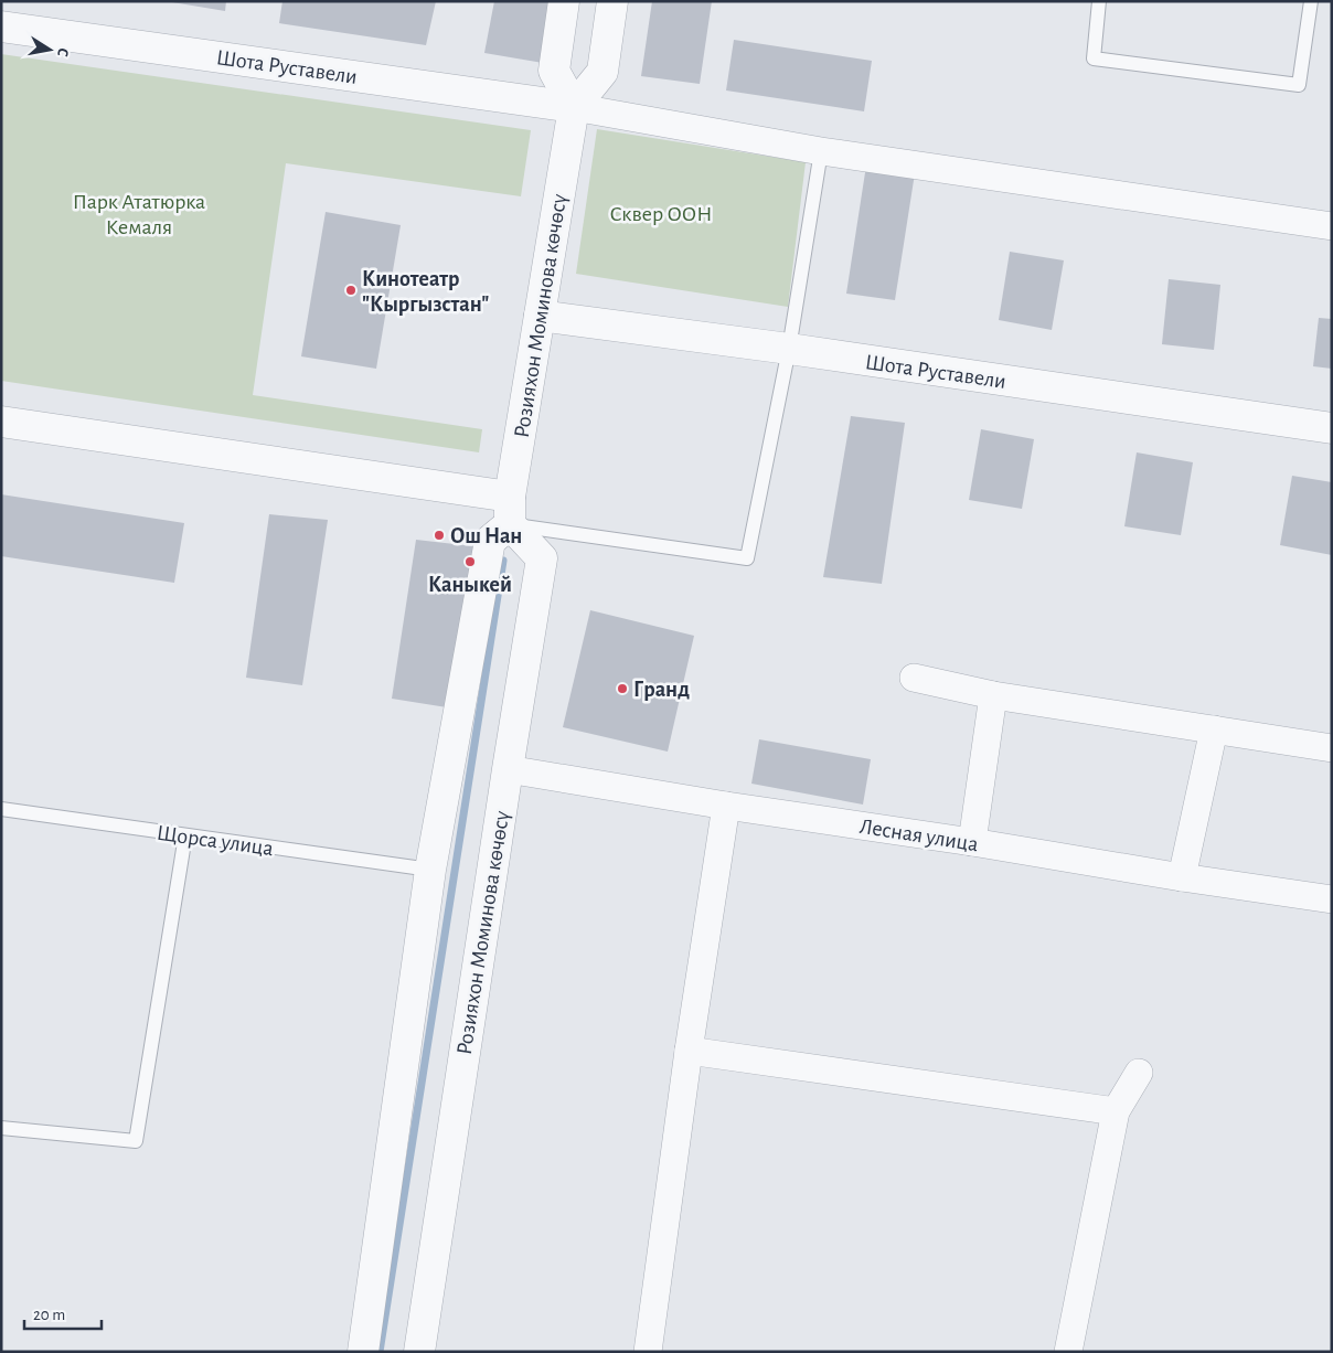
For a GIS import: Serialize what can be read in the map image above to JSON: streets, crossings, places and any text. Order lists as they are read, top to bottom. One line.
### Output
{"streets":{"street":["Шота Руставели","Розияхон Моминова көчөсү","Лесная улица"],"lane":["Щорса улица"]},"crossings":[["Шота Руставели","Розияхон Моминова көчөсү"],["Розияхон Моминова көчөсү","Лесная улица"]],"parks":["Парк Ататюрка Кемаля","Сквер ООН"],"places":["Кинотеатр \"Кыргызстан\"","Ош Нан","Каныкей","Гранд"],"scale_bar":"20 m","north":"right"}
